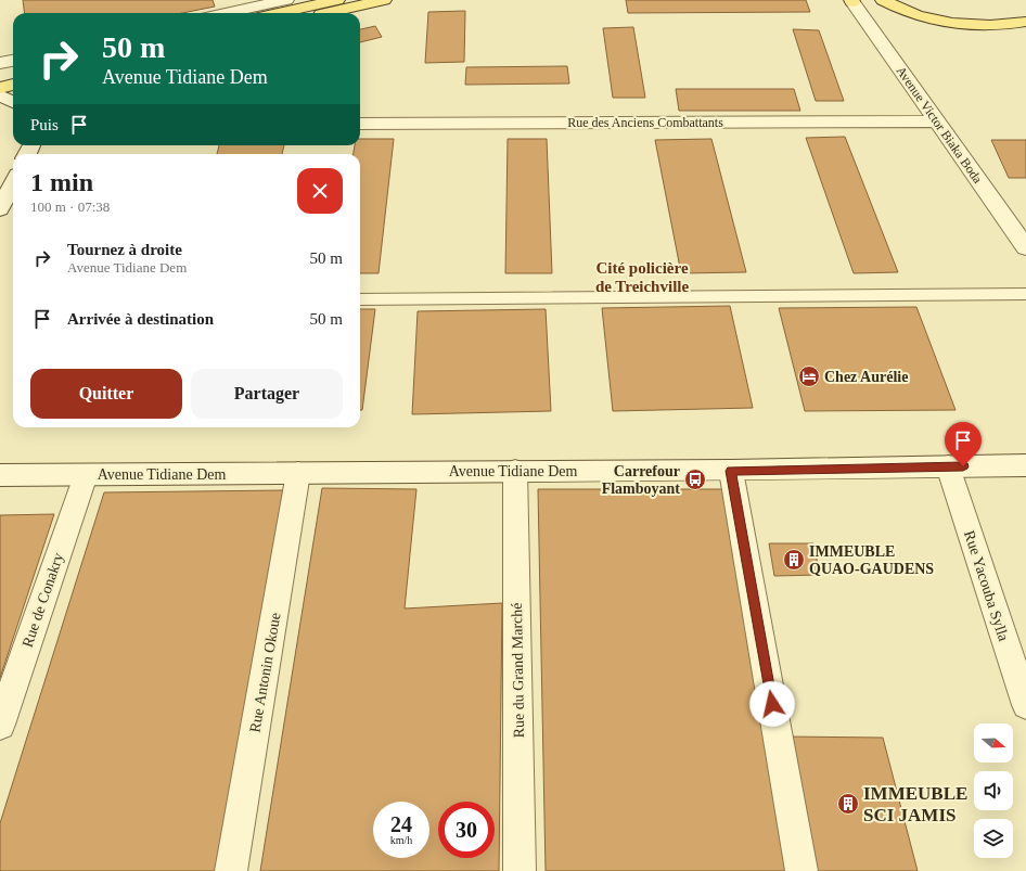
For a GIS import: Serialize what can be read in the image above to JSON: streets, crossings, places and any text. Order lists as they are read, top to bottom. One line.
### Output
{"streets":{"street":["Rue des Anciens Combattants","Avenue Victor Biaka Boda","Avenue Tidiane Dem","Rue Yacouba Sylla","Rue de Conakry","Rue du Grand Marché","Rue Antonin Okoue"]},"crossings":[["Rue des Anciens Combattants","Avenue Victor Biaka Boda"],["Avenue Tidiane Dem","Rue Yacouba Sylla"],["Avenue Tidiane Dem","Rue de Conakry"],["Avenue Tidiane Dem","Rue du Grand Marché"],["Avenue Tidiane Dem","Rue Antonin Okoue"]],"districts":["Cité policière de Treichville"],"places":{"hotel":["Chez Aurélie"],"bus stop":["Carrefour Flamboyant"],"building":["IMMEUBLE QUAO-GAUDENS","IMMEUBLE SCI JAMIS"]},"north":"right","page":{"turn":["50 m","Avenue Tidiane Dem"],"then":"Puis","heading":["1 min","100 m · 07:38"],"list":[{"name":"Tournez à droite","note":"Avenue Tidiane Dem","value":"50 m"},{"name":"Arrivée à destination","value":"50 m"}],"buttons":["Quitter","Partager"],"speed":"24 km/h","limit":"30"}}
